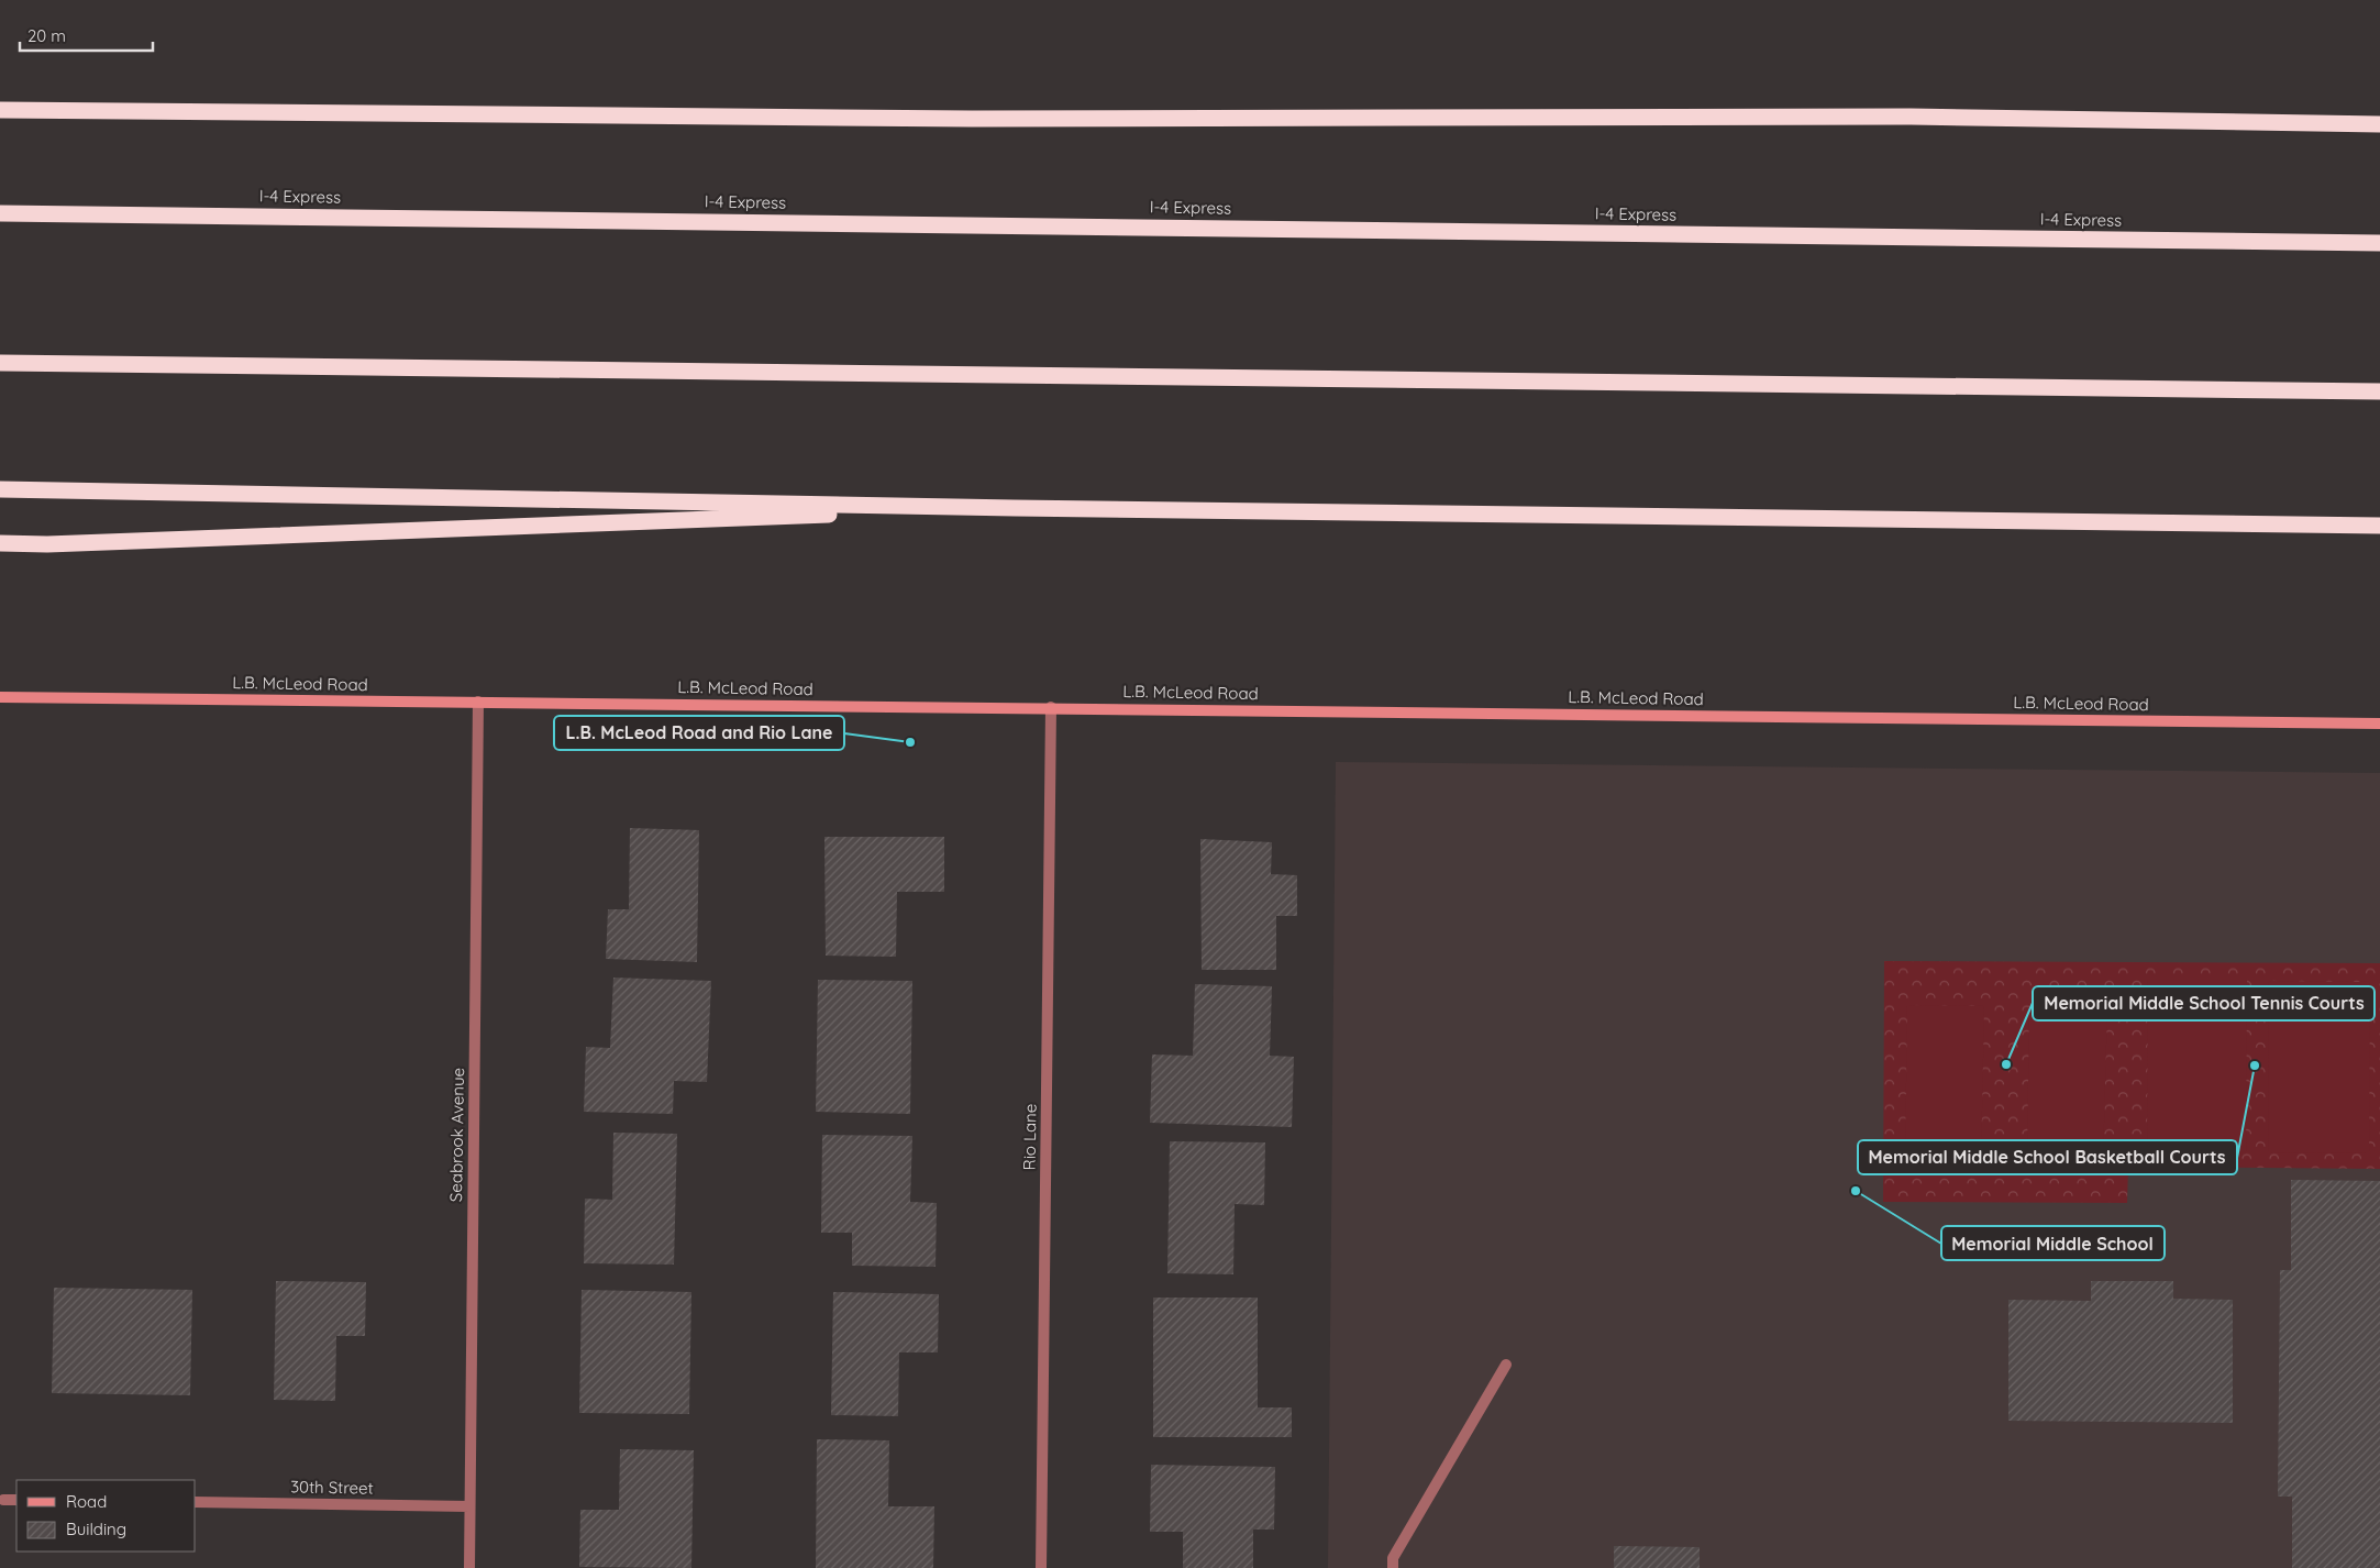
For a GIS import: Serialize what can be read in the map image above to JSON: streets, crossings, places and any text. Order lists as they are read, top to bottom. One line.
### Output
{"streets":{"highway":["I-4 Express"],"street":["L.B. McLeod Road","Seabrook Avenue","Rio Lane","30th Street"]},"crossings":[["L.B. McLeod Road","Seabrook Avenue"],["L.B. McLeod Road","Rio Lane"],["Seabrook Avenue","30th Street"]],"places":["L.B. McLeod Road and Rio Lane","Memorial Middle School Tennis Courts","Memorial Middle School Basketball Courts","Memorial Middle School"],"legend":["Road","Building"],"scale_bar":"20 m"}
